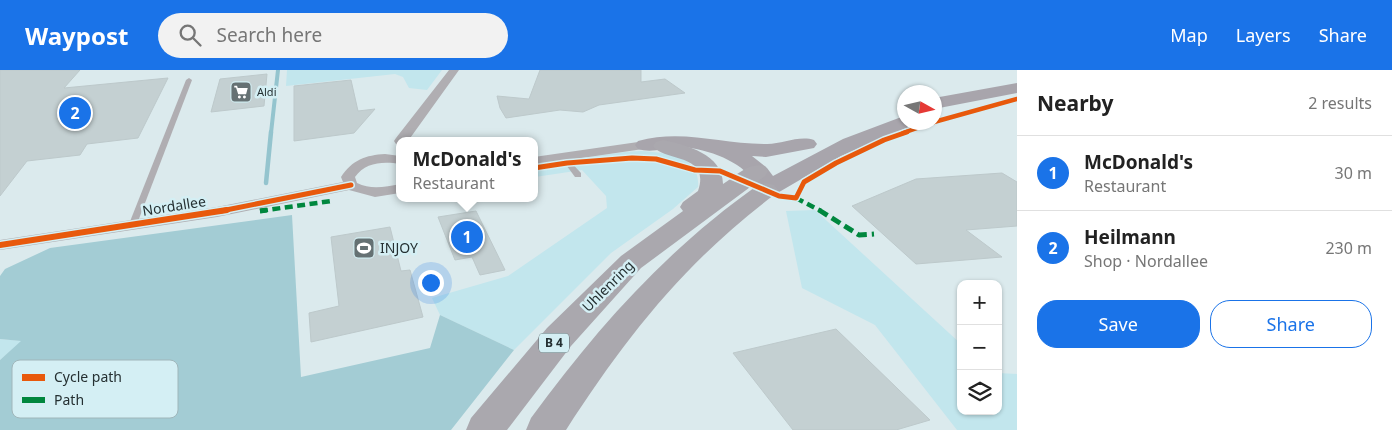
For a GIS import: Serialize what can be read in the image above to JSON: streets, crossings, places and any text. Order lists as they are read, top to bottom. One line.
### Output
{"streets":{"highway":["Uhlenring","B 4"],"street":["Nordallee"]},"crossings":[["Uhlenring","B 4"]],"places":{"supermarket":["Aldi"],"sports":["INJOY"]},"legend":["Cycle path","Path"],"north":"right","page":{"header":"Waypost","search":"Search here","nav":["Map","Layers","Share"],"heading":["Nearby","2 results"],"pins":["2","1"],"list":[{"mark":"1","name":"McDonald's","note":"Restaurant","value":"30 m"},{"mark":"2","name":"Heilmann","note":"Shop · Nordallee","value":"230 m"}],"popup":["McDonald's","Restaurant"],"map_buttons":["+","−"],"buttons":["Save","Share"]}}
